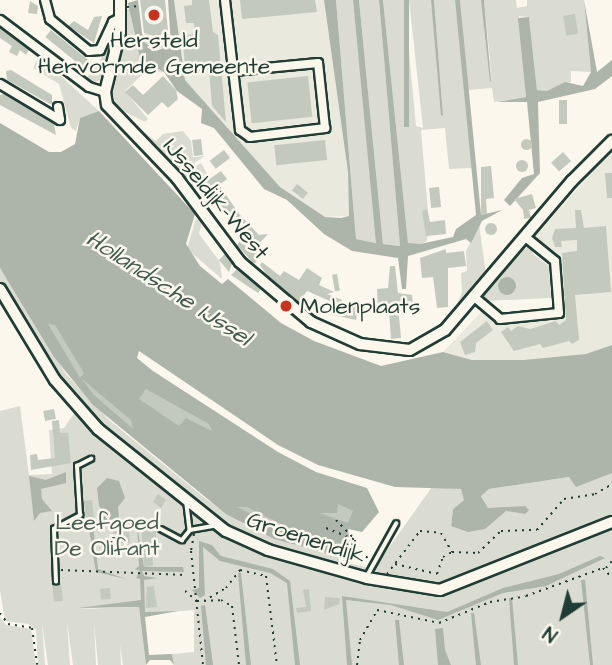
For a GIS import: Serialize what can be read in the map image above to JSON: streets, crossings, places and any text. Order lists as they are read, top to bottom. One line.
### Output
{"streets":{"street":["IJsseldijk-West","Groenendijk"]},"water":["Hollandsche IJssel"],"parks":["Leefgoed De Olifant"],"places":["Hersteld Hervormde Gemeente","Molenplaats"],"north":"bottom left"}
